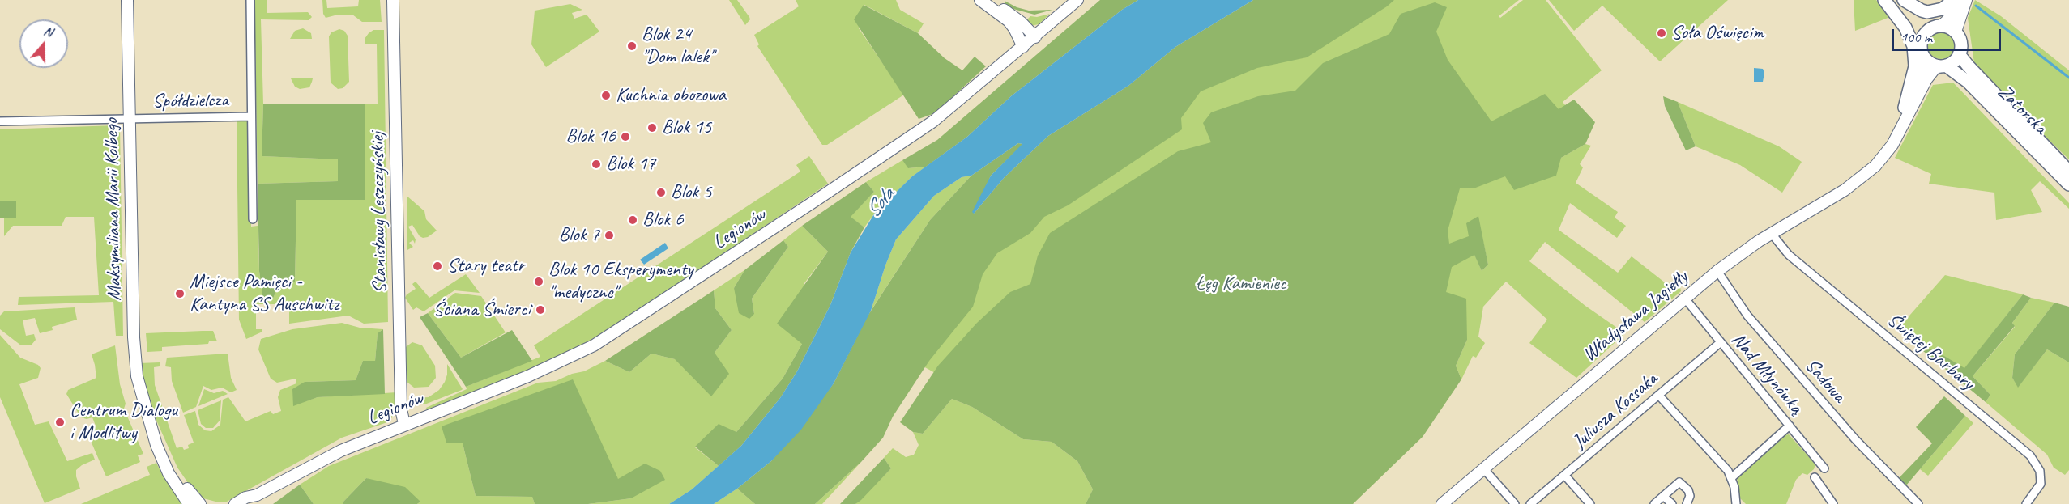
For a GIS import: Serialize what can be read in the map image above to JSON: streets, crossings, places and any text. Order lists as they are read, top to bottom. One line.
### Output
{"streets":{"main road":["Zatorska"],"street":["Spółdzielcza","Maksymiliana Marii Kolbego","Stanisławy Leszczyńskiej","Legionów","Władysława Jagiełły","Świętej Barbary","Nad Młynówką","Sadowa","Juliusza Kossaka"]},"crossings":[["Spółdzielcza","Maksymiliana Marii Kolbego"],["Zatorska","Władysława Jagiełły"],["Stanisławy Leszczyńskiej","Legionów"],["Władysława Jagiełły","Świętej Barbary"],["Władysława Jagiełły","Nad Młynówką"],["Władysława Jagiełły","Sadowa"],["Nad Młynówką","Juliusza Kossaka"]],"water":["Soła"],"parks":["Łęg Kamieniec"],"places":["Soła Oświęcim","Blok 24 \"Dom lalek\"","Kuchnia obozowa","Blok 15","Blok 16","Blok 17","Blok 5","Blok 6","Blok 7","Stary teatr","Blok 10 Eksperymenty \"medyczne\"","Miejsce Pamięci - Kantyna SS Auschwitz","Ściana Śmierci","Centrum Dialogu i Modlitwy"],"scale_bar":"100 m","north":"top"}
